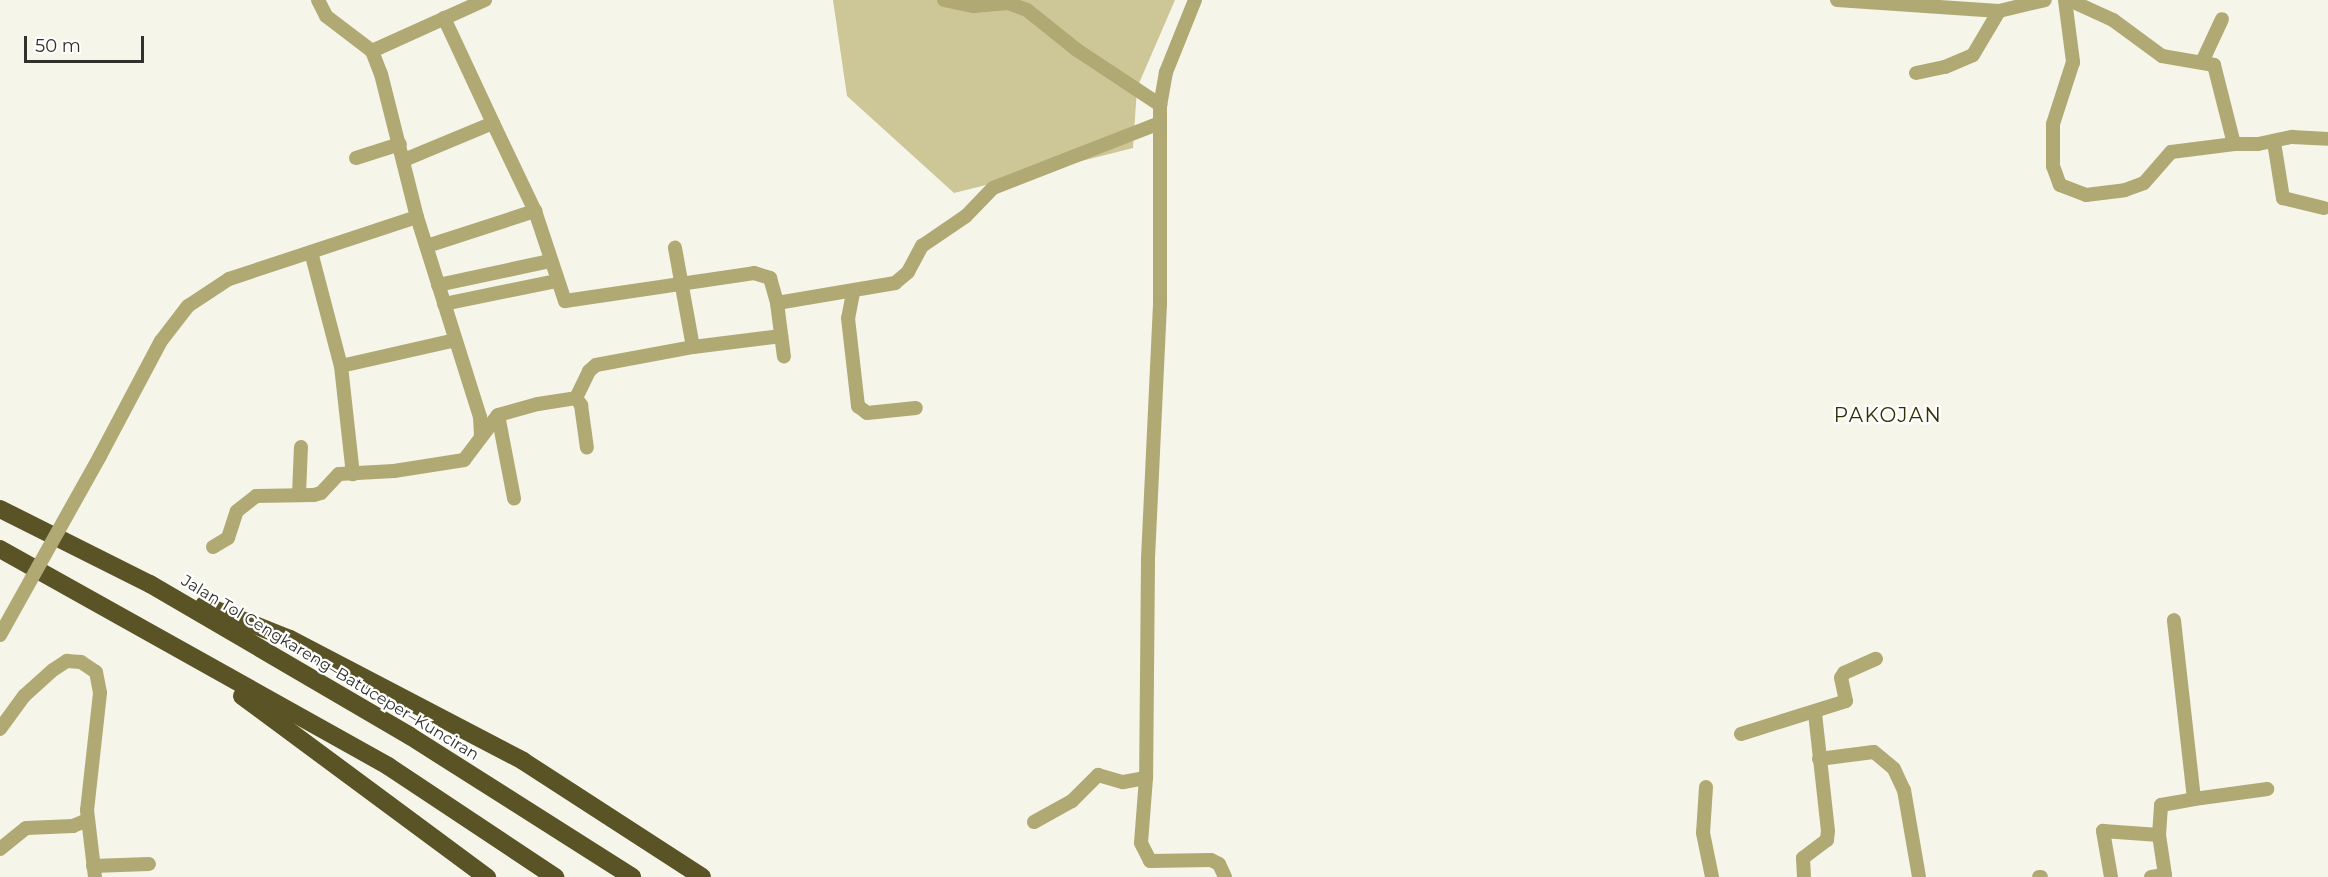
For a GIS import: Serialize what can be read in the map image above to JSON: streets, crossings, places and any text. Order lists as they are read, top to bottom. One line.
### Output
{"streets":{"highway":["Jalan Tol Cengkareng–Batuceper–Kunciran"]},"districts":["PAKOJAN"],"scale_bar":"50 m"}
